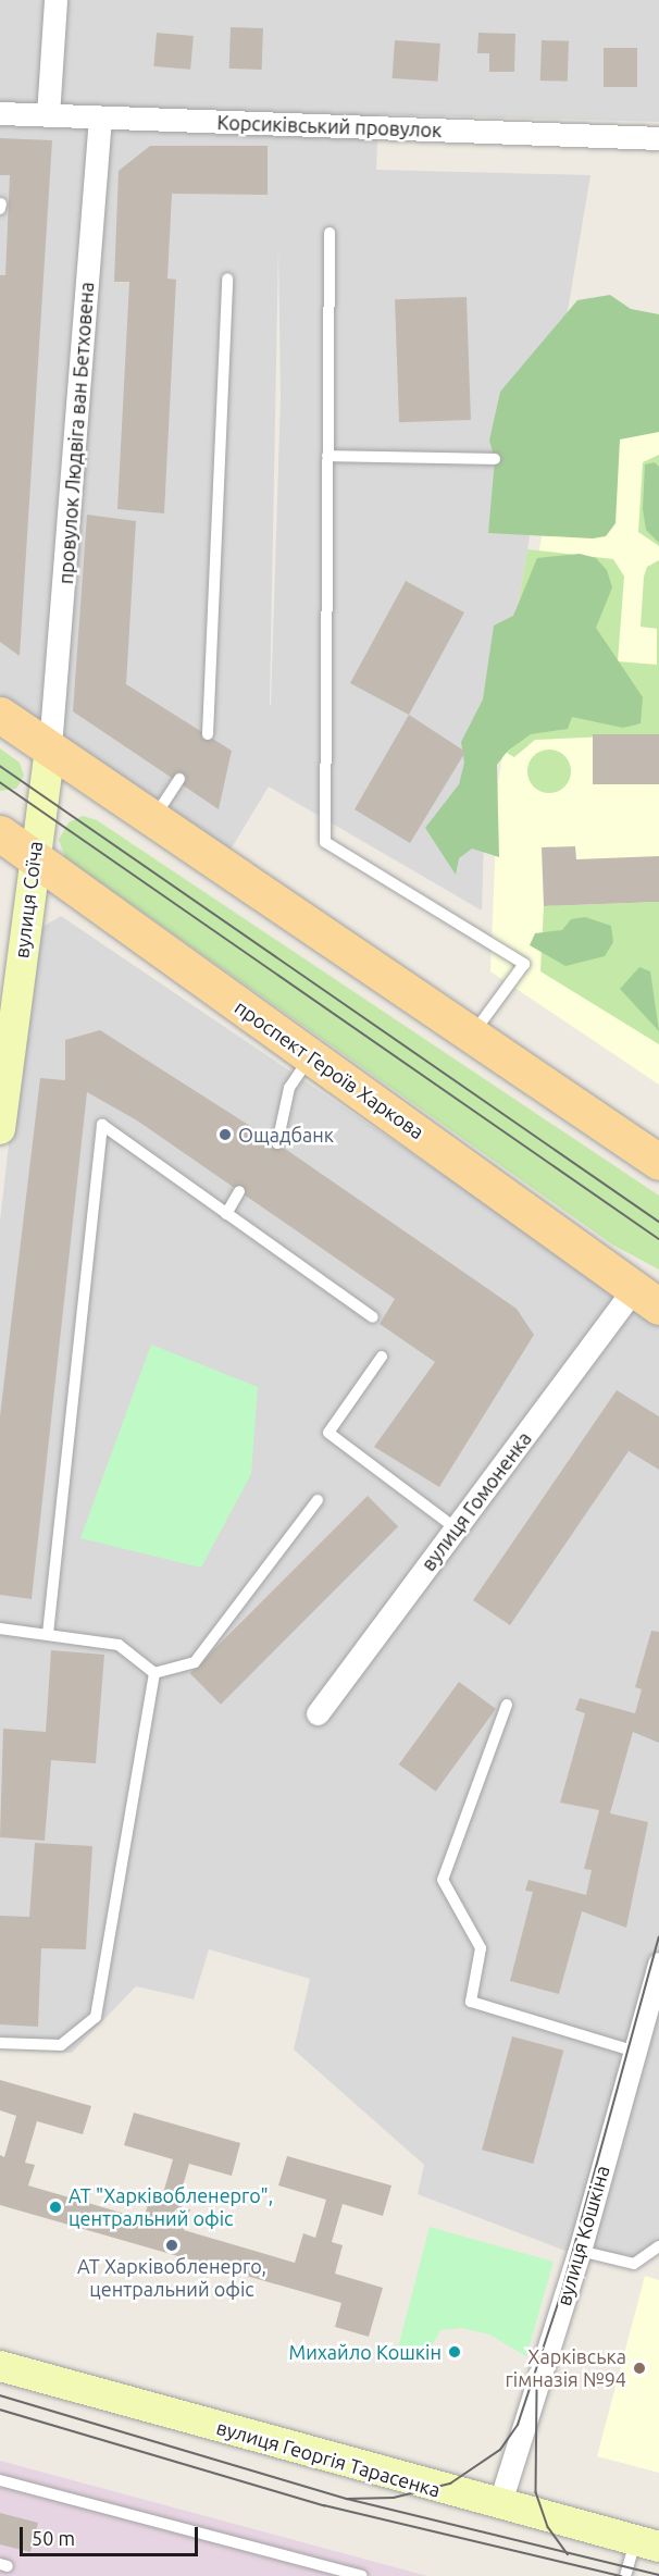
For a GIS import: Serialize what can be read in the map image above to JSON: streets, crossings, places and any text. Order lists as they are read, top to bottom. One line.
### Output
{"streets":{"main road":["вулиця Соїча","проспект Героїв Харкова","вулиця Георгія Тарасенка"],"street":["Корсиківський провулок","провулок Людвіга ван Бетховена","вулиця Гомоненка","вулиця Кошкіна"]},"crossings":[["Корсиківський провулок","провулок Людвіга ван Бетховена"],["провулок Людвіга ван Бетховена","вулиця Соїча"],["вулиця Соїча","проспект Героїв Харкова"],["проспект Героїв Харкова","вулиця Гомоненка"],["вулиця Кошкіна","вулиця Георгія Тарасенка"]],"places":["Ощадбанк","АТ \"Харківобленерго\", центральний офіс","АТ Харківобленерго, центральний офіс","Михайло Кошкін","Харківська гімназія №94"],"scale_bar":"50 m"}
